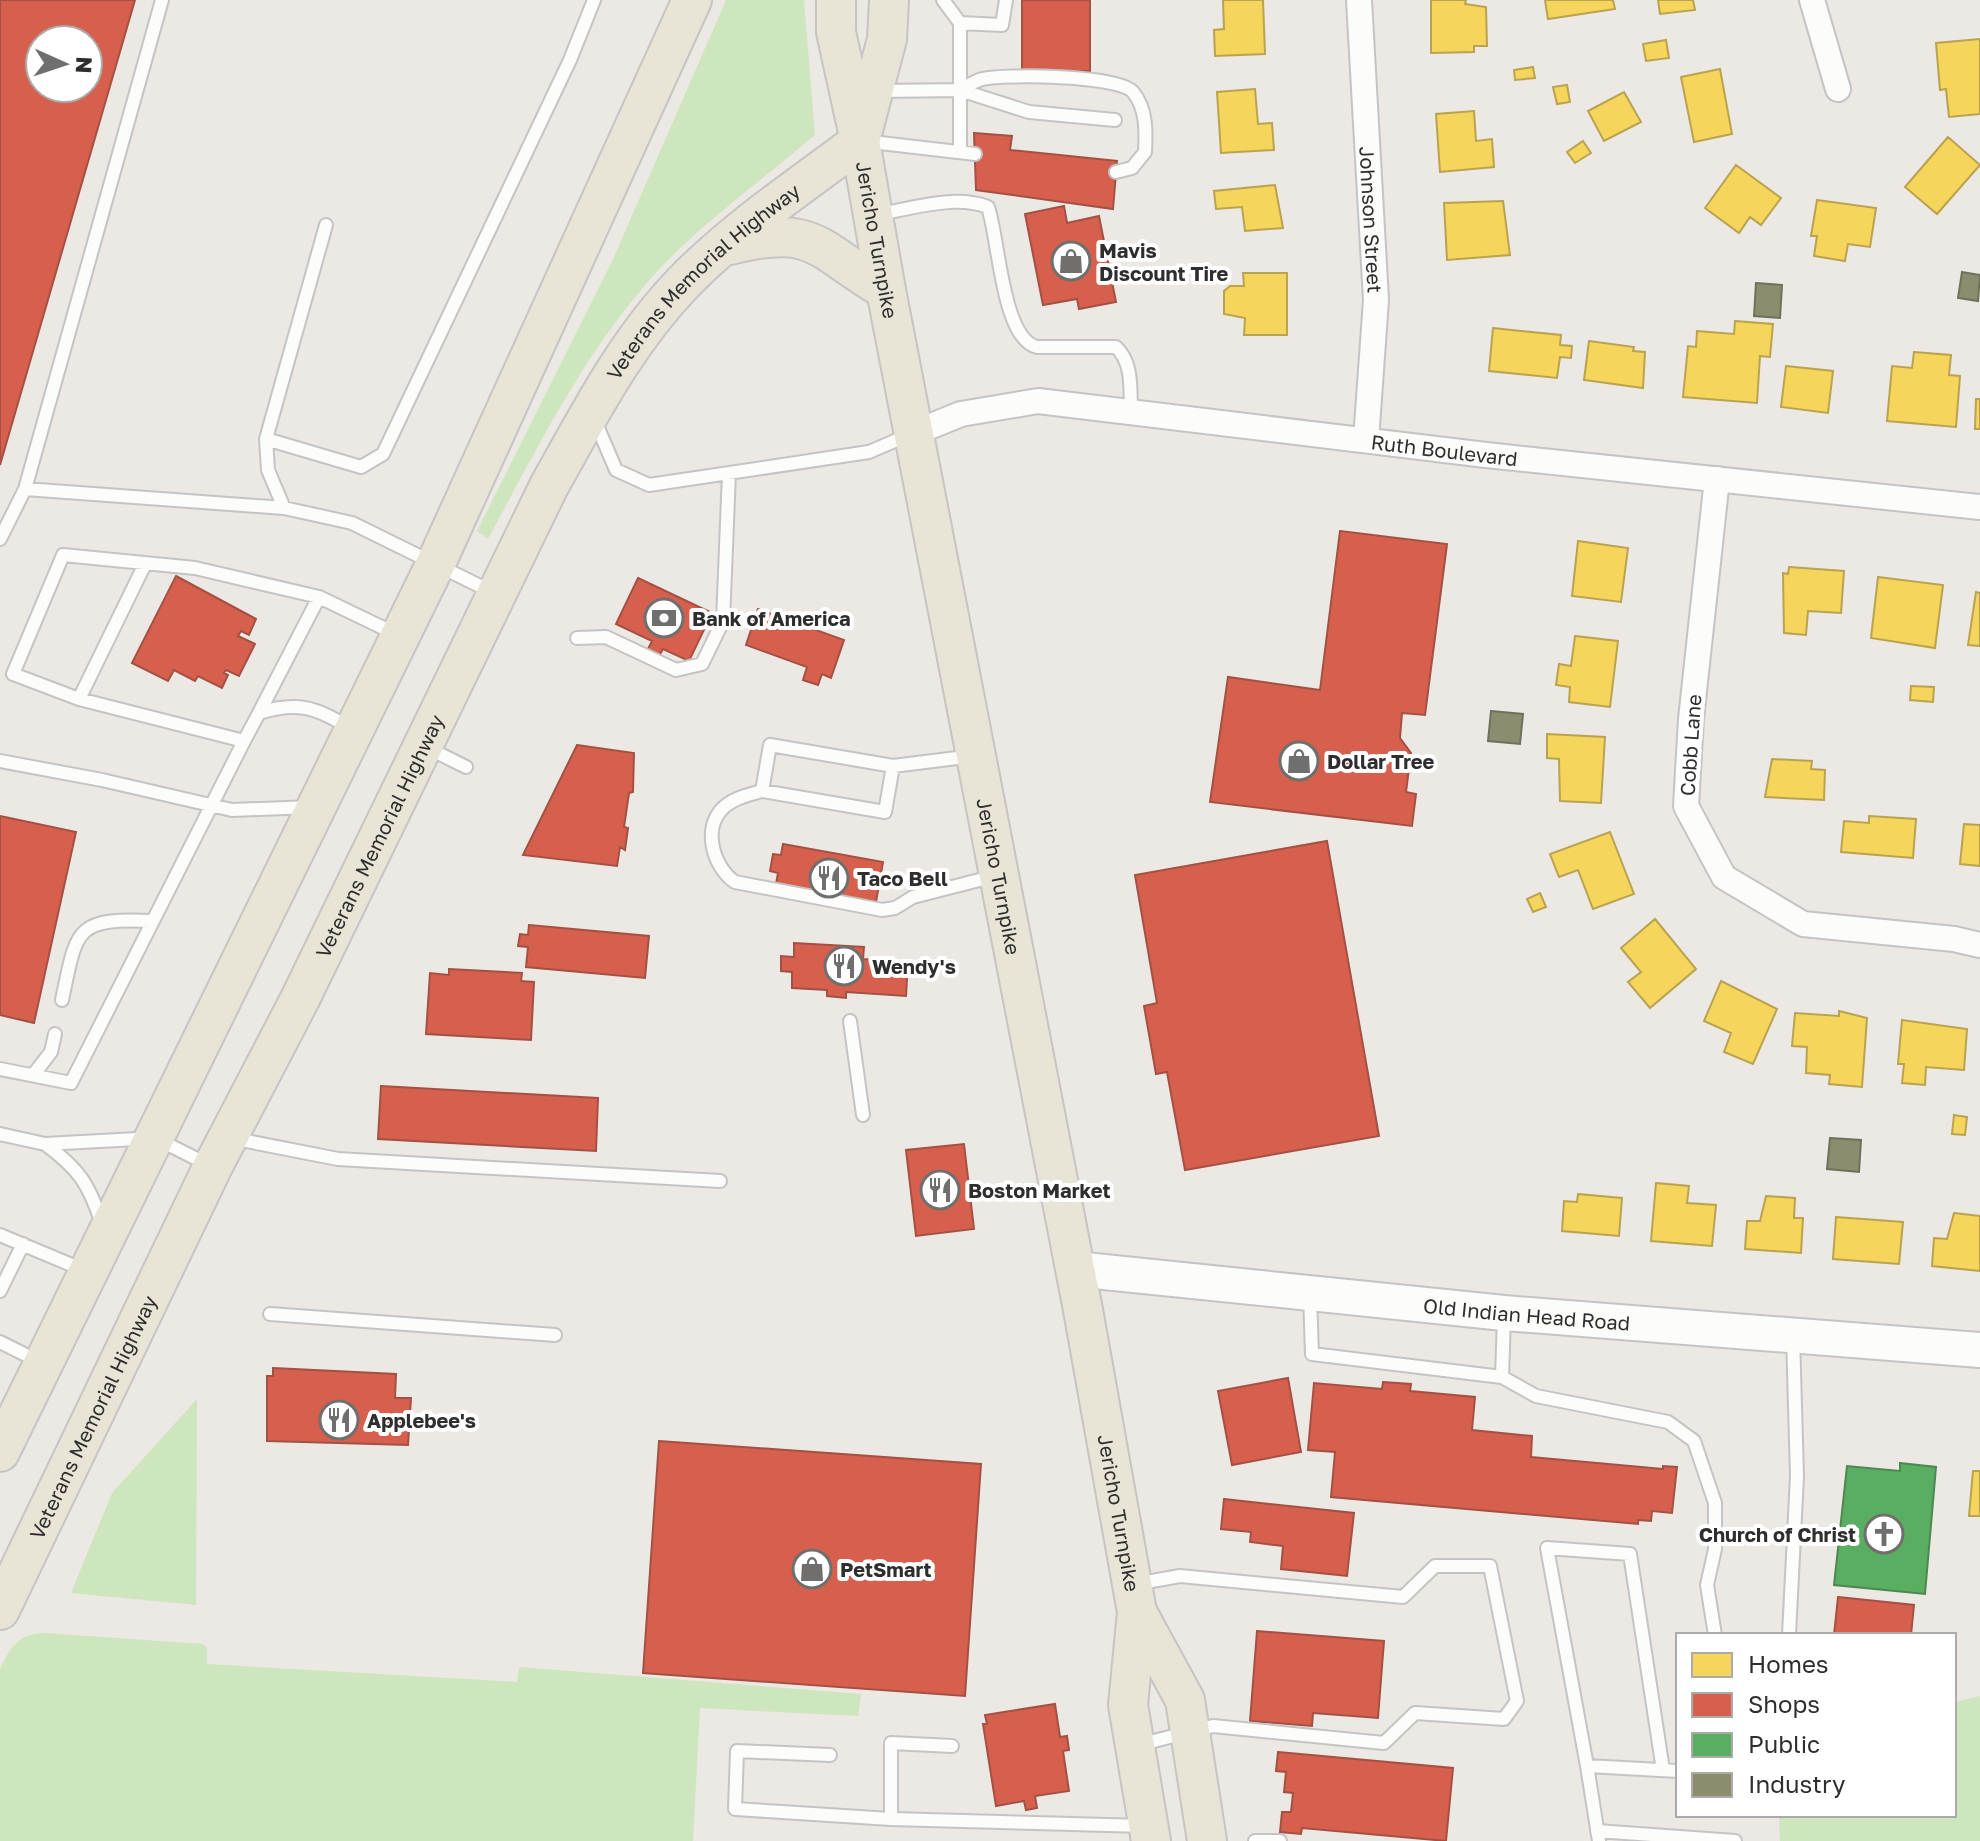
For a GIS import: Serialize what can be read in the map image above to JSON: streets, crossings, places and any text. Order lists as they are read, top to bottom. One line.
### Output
{"streets":{"main road":["Jericho Turnpike","Veterans Memorial Highway"],"street":["Johnson Street","Ruth Boulevard","Cobb Lane","Old Indian Head Road"]},"crossings":[["Johnson Street","Ruth Boulevard"],["Jericho Turnpike","Veterans Memorial Highway"],["Jericho Turnpike","Ruth Boulevard"],["Jericho Turnpike","Old Indian Head Road"],["Ruth Boulevard","Cobb Lane"]],"places":{"shop":["Mavis Discount Tire","Dollar Tree","PetSmart"],"bank":["Bank of America"],"restaurant":["Taco Bell","Wendy's","Boston Market","Applebee's"],"church":["Church of Christ"]},"legend":["Homes","Shops","Public","Industry"],"north":"right"}
